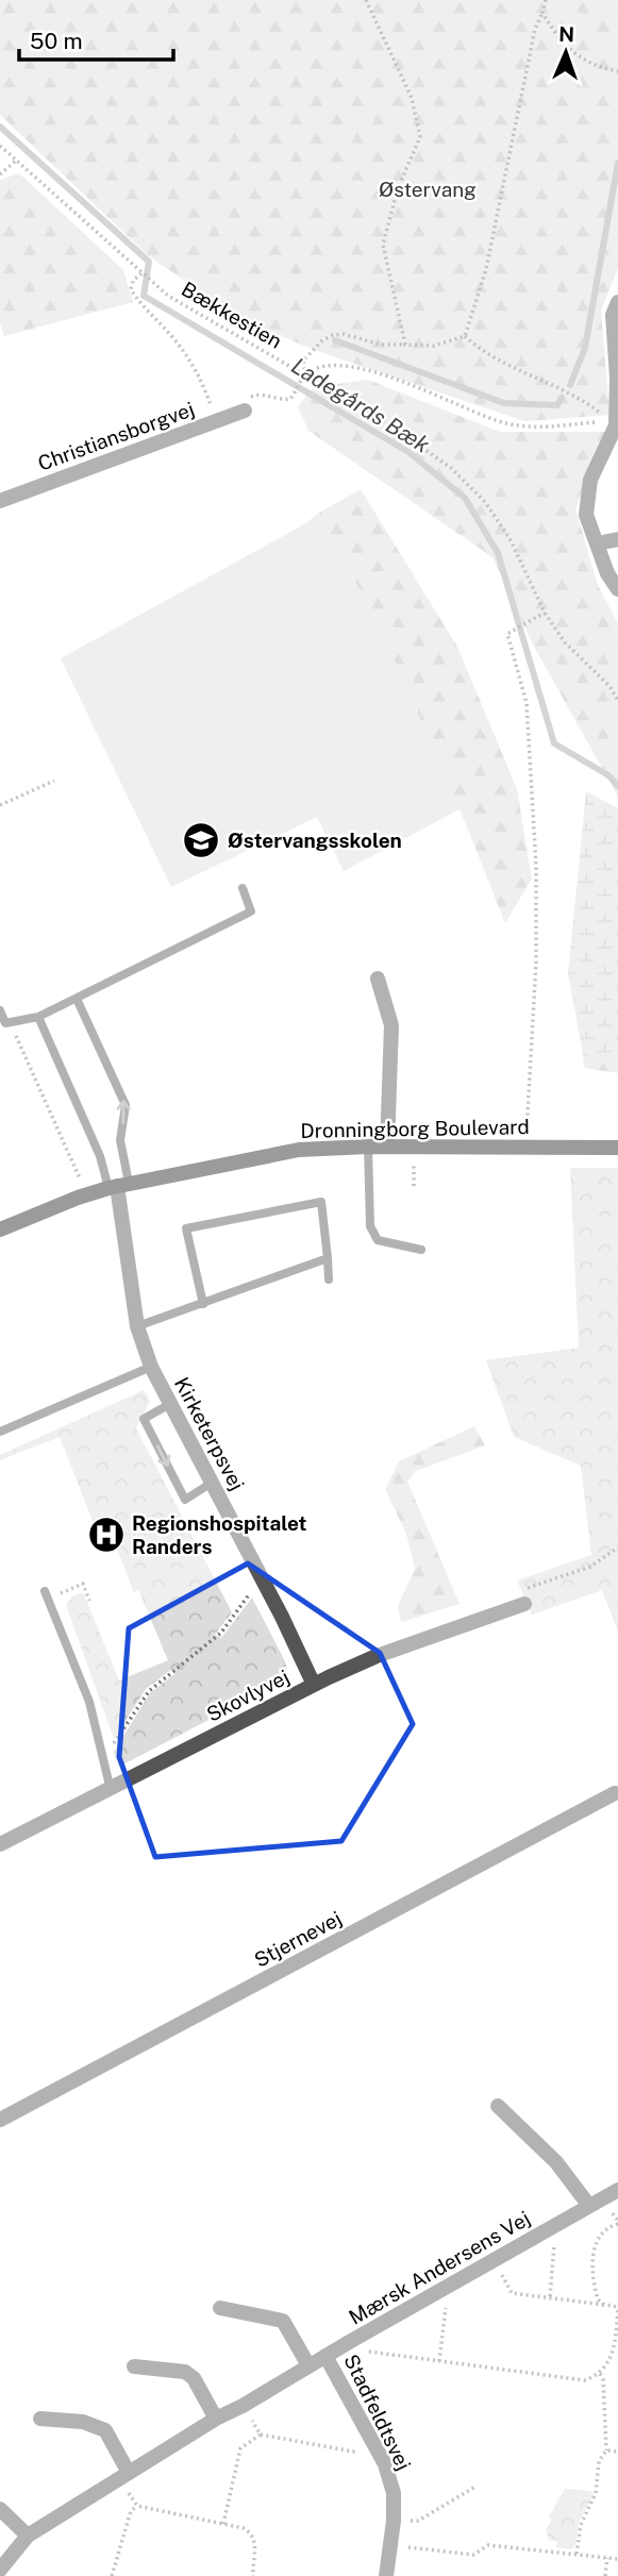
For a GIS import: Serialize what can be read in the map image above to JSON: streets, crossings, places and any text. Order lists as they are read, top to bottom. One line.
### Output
{"streets":{"street":["Christiansborgvej","Dronningborg Boulevard","Kirketerpsvej","Skovlyvej","Stjernevej","Mærsk Andersens Vej","Stadfeldtsvej"],"path":["Bækkestien"]},"crossings":[["Dronningborg Boulevard","Kirketerpsvej"],["Kirketerpsvej","Skovlyvej"],["Mærsk Andersens Vej","Stadfeldtsvej"]],"water":["Ladegårds Bæk"],"parks":["Østervang"],"places":{"school or university":["Østervangsskolen"],"hospital":["Regionshospitalet Randers"]},"scale_bar":"50 m","north":"top"}
